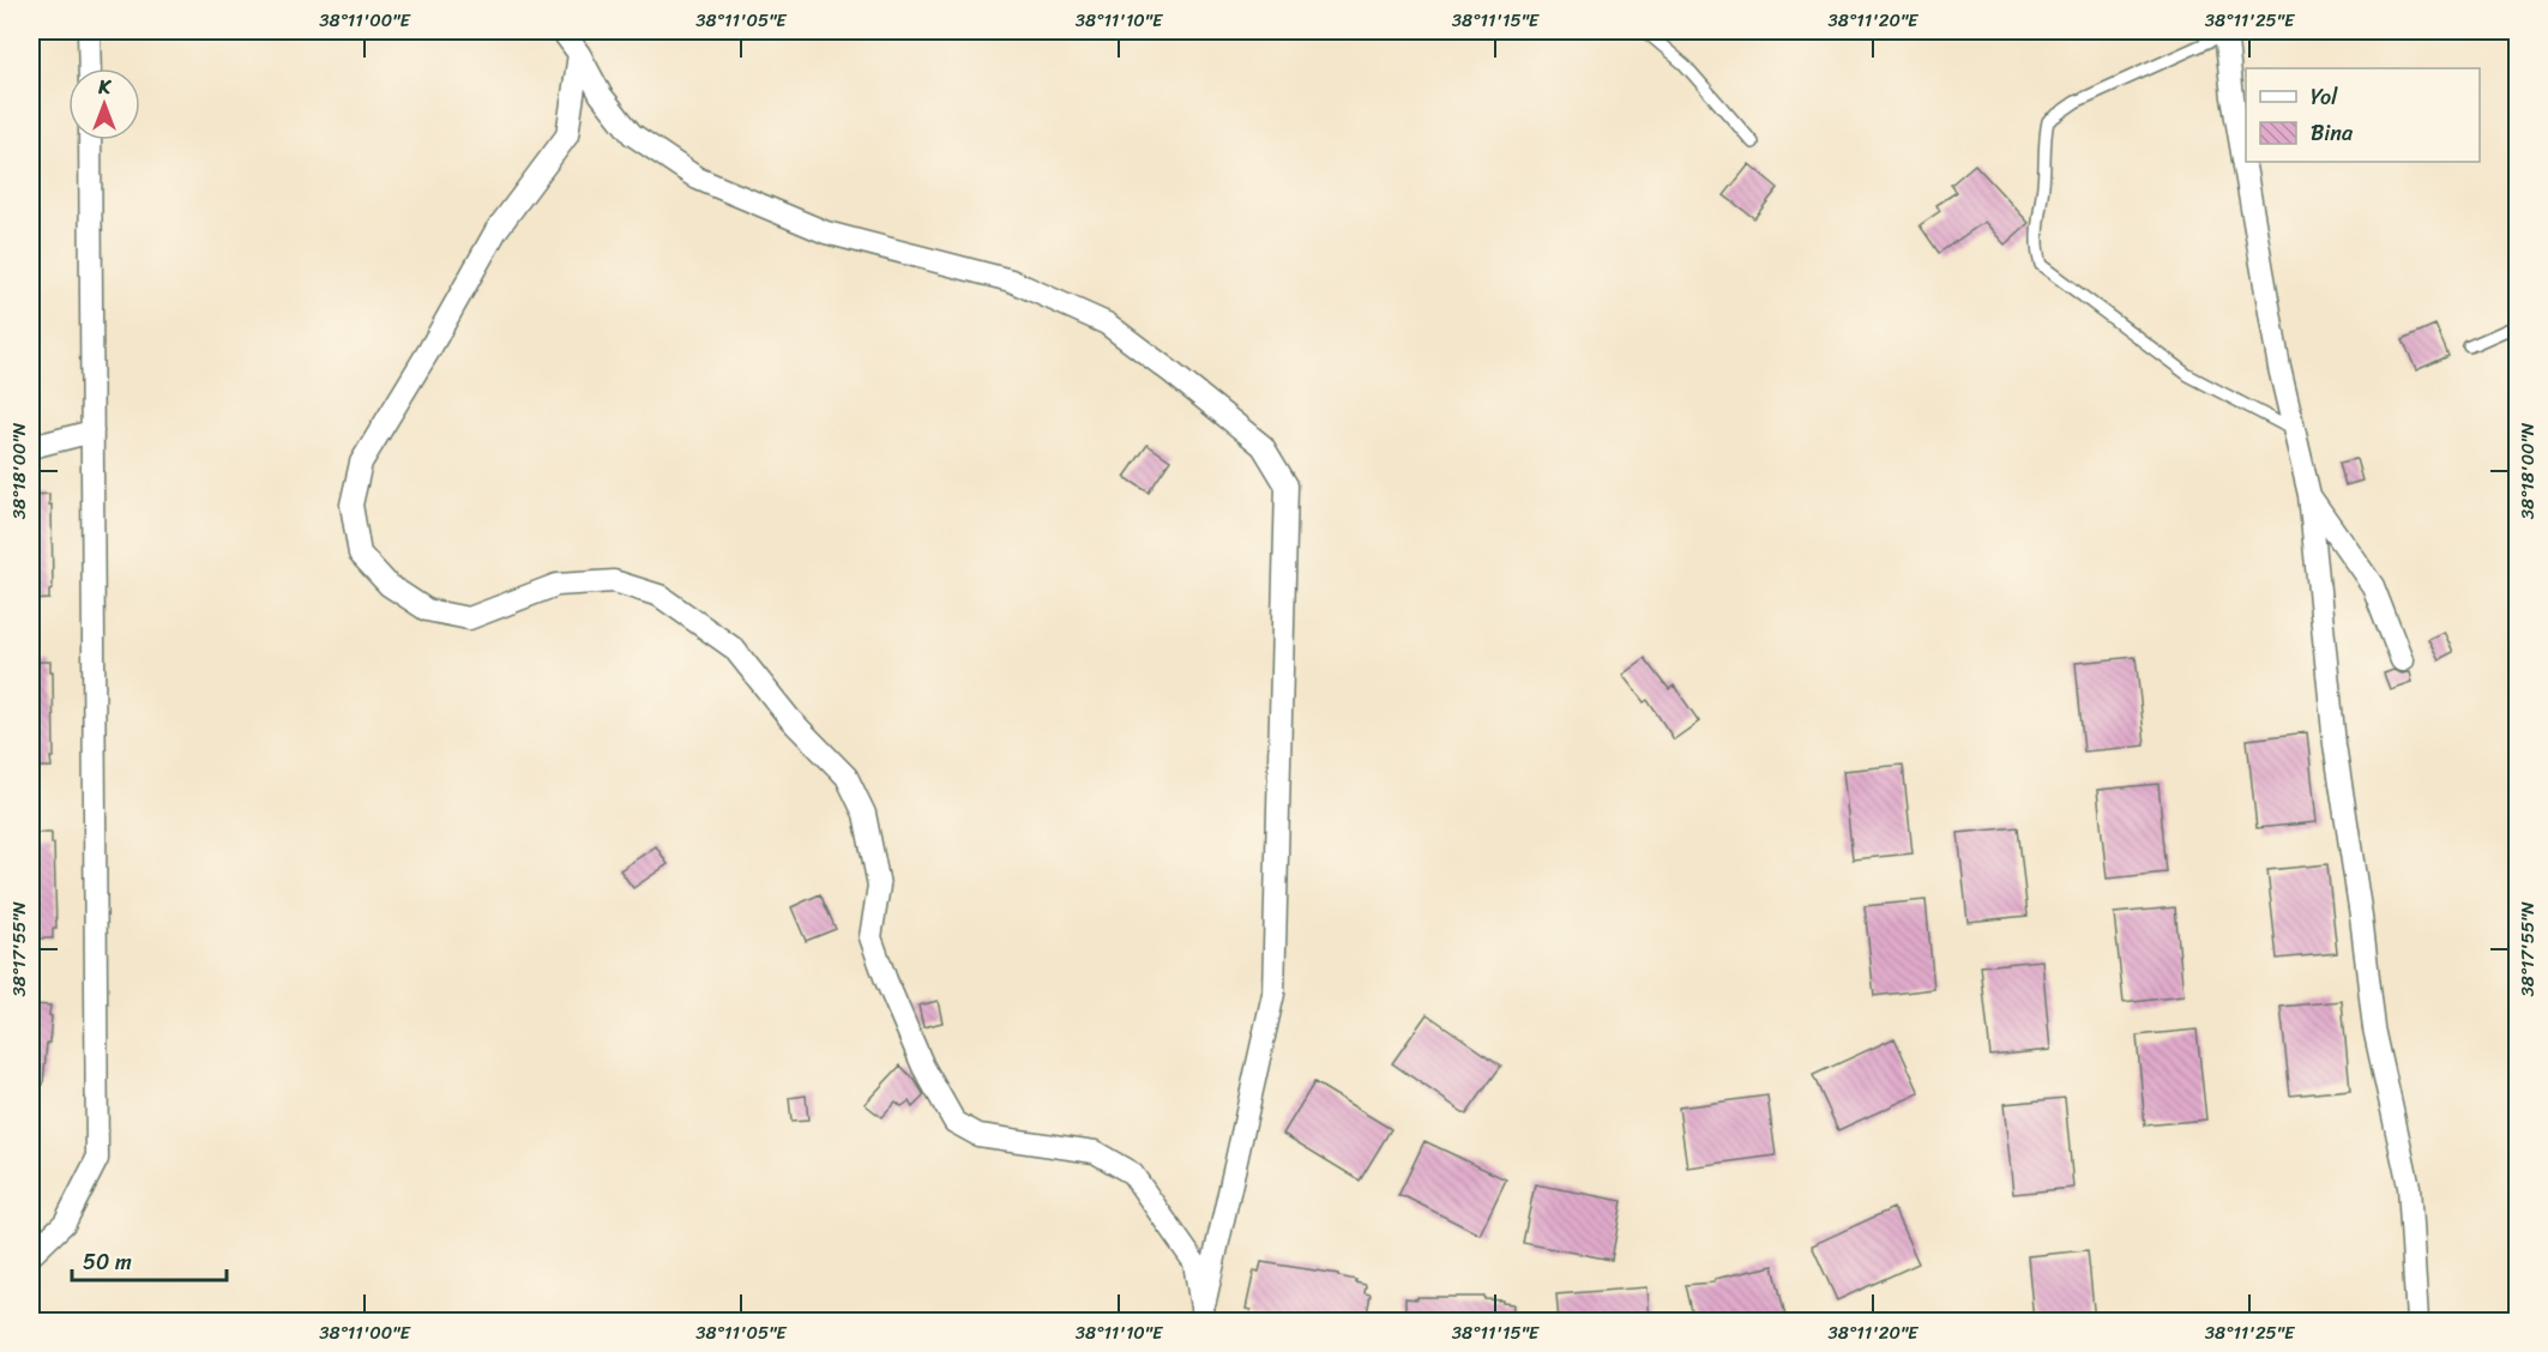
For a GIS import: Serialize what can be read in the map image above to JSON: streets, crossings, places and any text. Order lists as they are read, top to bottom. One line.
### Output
{"legend":["Yol","Bina"],"scale_bar":"50 m","north":"top","coordinates":["38°11'00\"E","38°11'05\"E","38°11'10\"E","38°11'15\"E","38°11'20\"E","38°11'25\"E","38°18'00\"N","38°17'55\"N"]}
